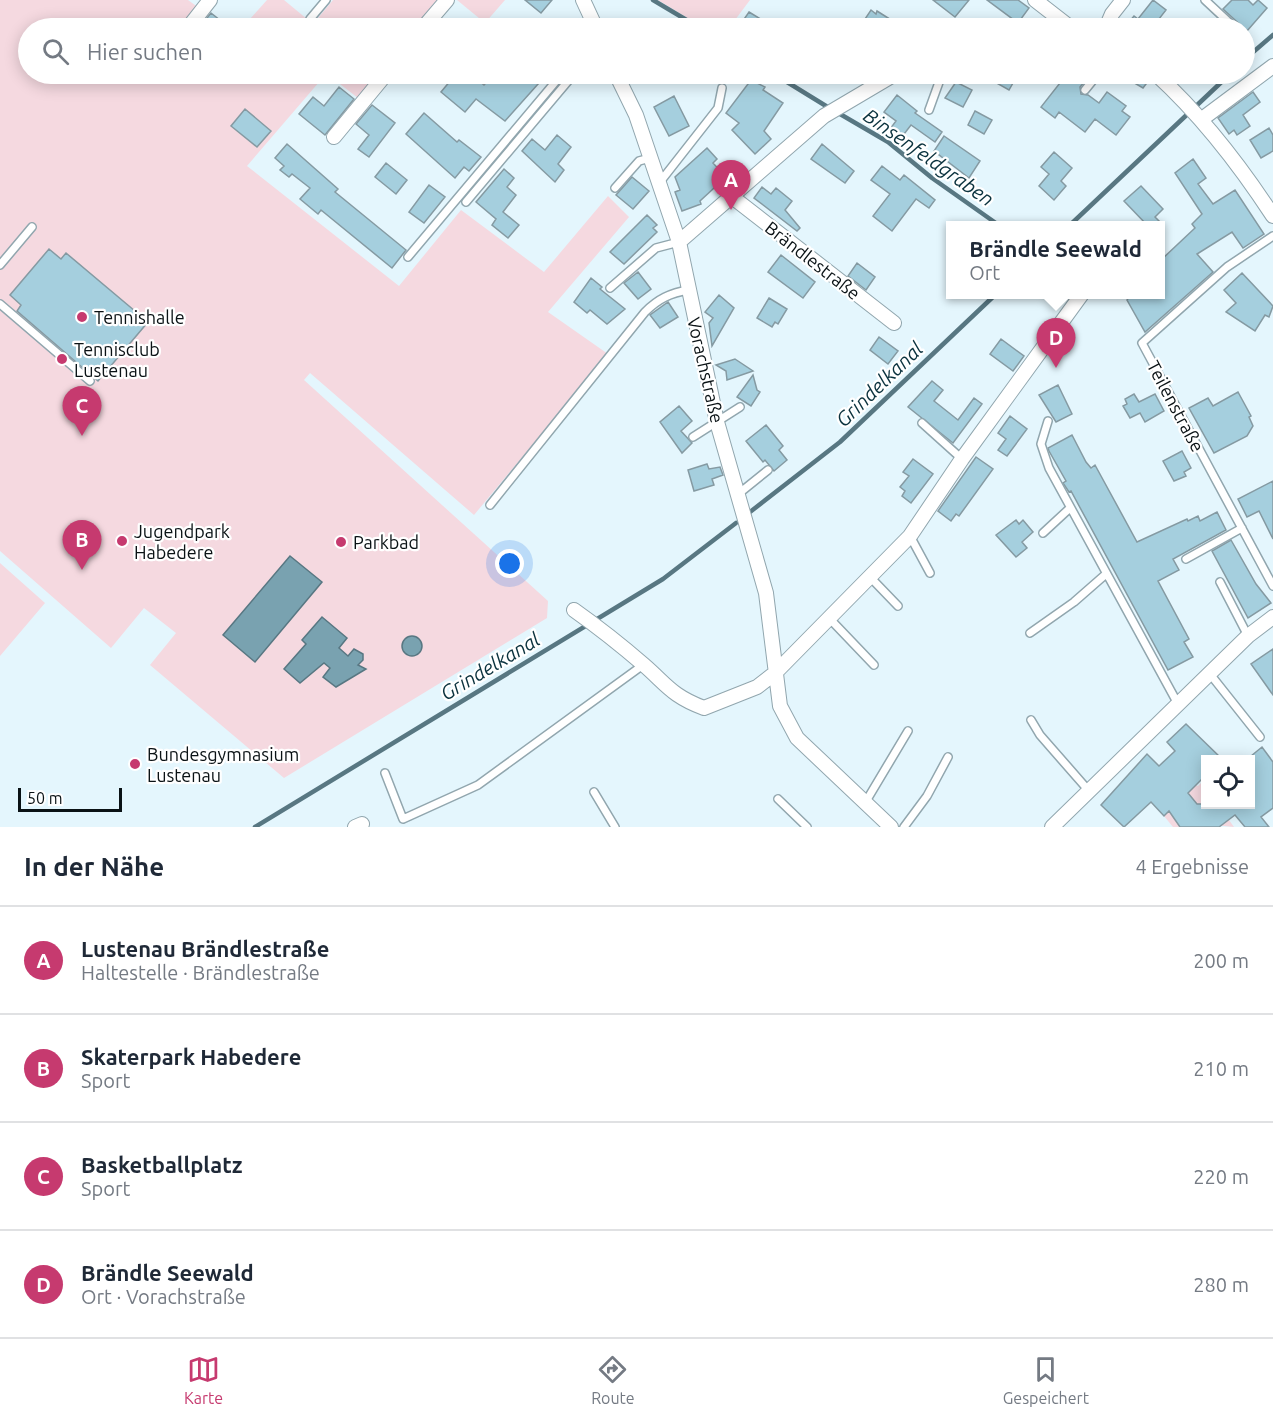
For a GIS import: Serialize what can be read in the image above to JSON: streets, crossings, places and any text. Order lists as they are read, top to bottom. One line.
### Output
{"streets":{"street":["Brändlestraße","Vorachstraße"],"lane":["Teilenstraße"]},"water":["Binsenfeldgraben","Grindelkanal"],"places":["Tennishalle","Tennisclub Lustenau","Jugendpark Habedere","Parkbad","Bundesgymnasium Lustenau"],"scale_bar":"50 m","page":{"search":"Hier suchen","pins":["A","D","C","B"],"popup":["Brändle Seewald","Ort"],"scale":"50 m","heading":["In der Nähe","4 Ergebnisse"],"list":[{"mark":"A","name":"Lustenau Brändlestraße","note":"Haltestelle · Brändlestraße","value":"200 m"},{"mark":"B","name":"Skaterpark Habedere","note":"Sport","value":"210 m"},{"mark":"C","name":"Basketballplatz","note":"Sport","value":"220 m"},{"mark":"D","name":"Brändle Seewald","note":"Ort · Vorachstraße","value":"280 m"}],"nav":["Karte","Route","Gespeichert"]}}
